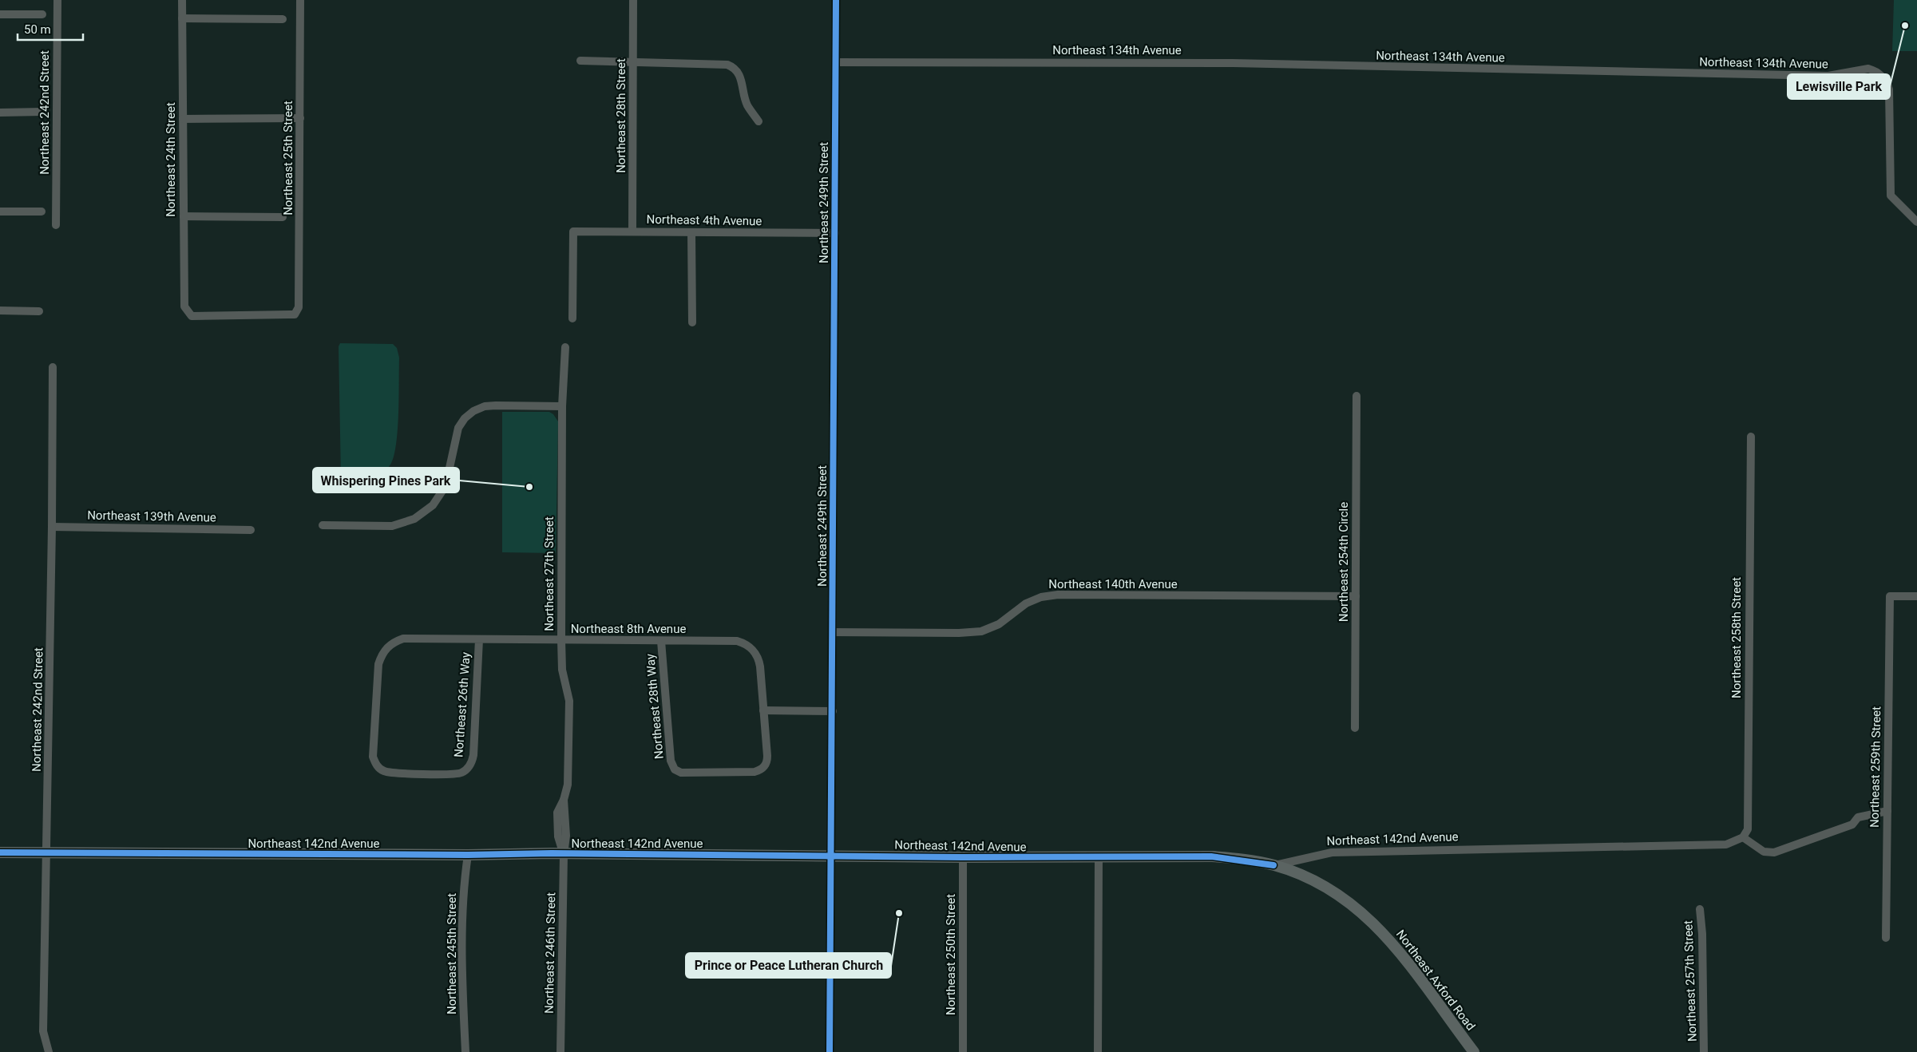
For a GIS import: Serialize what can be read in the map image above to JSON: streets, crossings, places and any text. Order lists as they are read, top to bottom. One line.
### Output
{"streets":{"main road":["Northeast 142nd Avenue","Northeast Axford Road"],"street":["Northeast 134th Avenue","Northeast 242nd Street","Northeast 28th Street","Northeast 25th Street","Northeast 24th Street","Northeast 249th Street","Northeast 4th Avenue","Northeast 139th Avenue","Northeast 254th Circle","Northeast 27th Street","Northeast 140th Avenue","Northeast 8th Avenue","Northeast 258th Street","Northeast 26th Way","Northeast 28th Way","Northeast 259th Street","Northeast 246th Street","Northeast 245th Street","Northeast 250th Street","Northeast 257th Street"]},"crossings":[["Northeast 134th Avenue","Northeast 249th Street"],["Northeast 242nd Street","Northeast 139th Avenue"],["Northeast 242nd Street","Northeast 142nd Avenue"],["Northeast 28th Street","Northeast 4th Avenue"],["Northeast 25th Street","Northeast 24th Street"],["Northeast 249th Street","Northeast 4th Avenue"],["Northeast 249th Street","Northeast 140th Avenue"],["Northeast 249th Street","Northeast 142nd Avenue"],["Northeast 254th Circle","Northeast 140th Avenue"],["Northeast 27th Street","Northeast 8th Avenue"],["Northeast 27th Street","Northeast 142nd Avenue"],["Northeast 27th Street","Northeast 246th Street"],["Northeast 8th Avenue","Northeast 26th Way"],["Northeast 8th Avenue","Northeast 28th Way"],["Northeast 258th Street","Northeast 142nd Avenue"],["Northeast 142nd Avenue","Northeast 246th Street"],["Northeast 142nd Avenue","Northeast 245th Street"],["Northeast 142nd Avenue","Northeast 250th Street"],["Northeast 142nd Avenue","Northeast Axford Road"]],"places":["Lewisville Park","Whispering Pines Park","Prince or Peace Lutheran Church"],"scale_bar":"50 m"}
